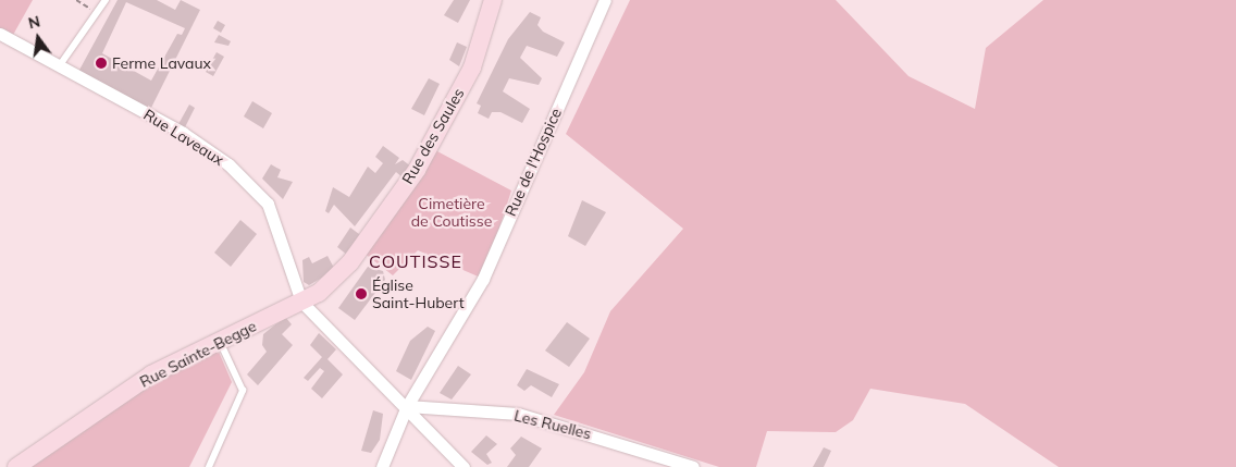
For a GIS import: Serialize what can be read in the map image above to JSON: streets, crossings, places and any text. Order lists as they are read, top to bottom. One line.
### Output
{"streets":{"street":["Rue des Saules","Rue Laveaux","Rue de l'Hospice","Rue Sainte-Begge","Les Ruelles"]},"crossings":[["Rue des Saules","Rue Laveaux"],["Rue des Saules","Rue Sainte-Begge"],["Rue Laveaux","Rue Sainte-Begge"],["Rue de l'Hospice","Les Ruelles"]],"districts":["COUTISSE"],"parks":["Cimetière de Coutisse"],"places":["Ferme Lavaux","Église Saint-Hubert"],"north":"top"}
